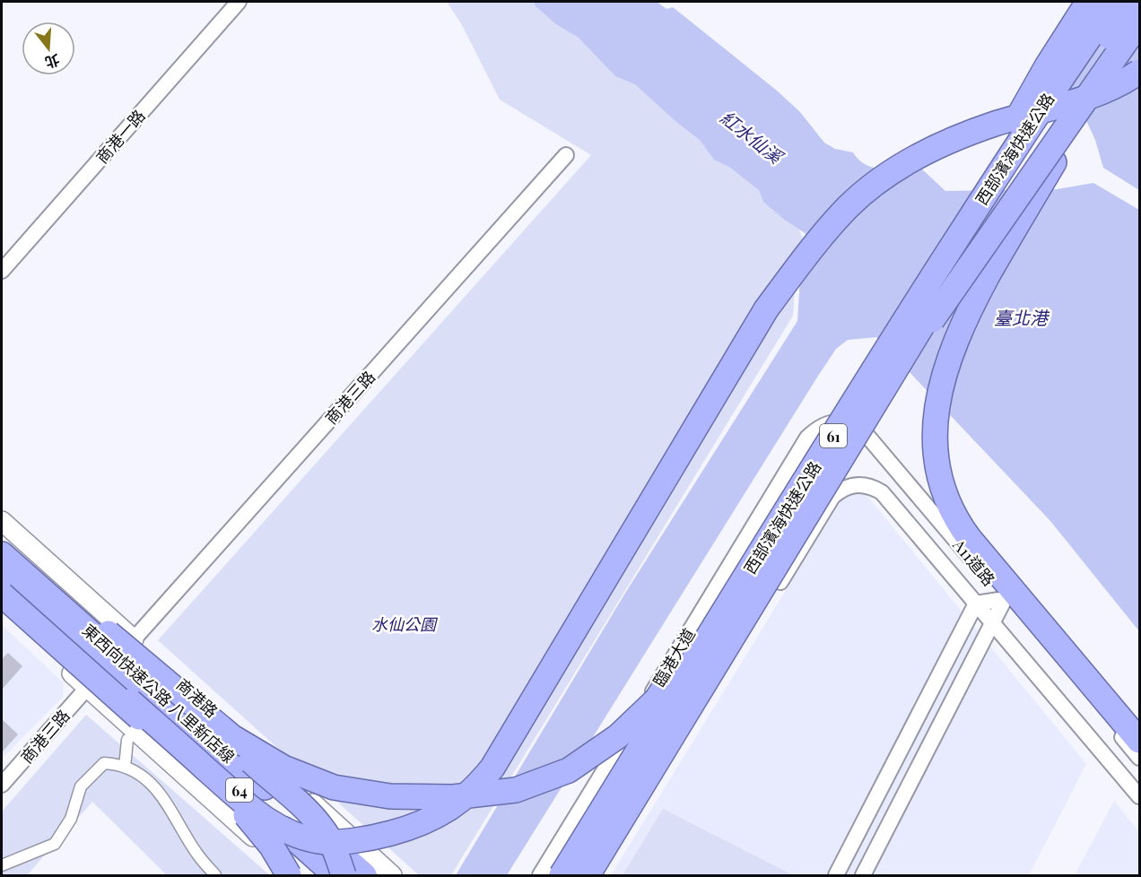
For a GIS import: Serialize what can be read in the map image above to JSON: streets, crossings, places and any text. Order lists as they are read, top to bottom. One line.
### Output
{"streets":{"highway":["西部濱海快速公路","61","東西向快速公路 八里新店線","64"],"street":["商港一路","商港三路","A11道路","臨港大道","商港路"]},"crossings":[["商港三路","商港路"],["A11道路","臨港大道"]],"water":["紅水仙溪","臺北港"],"parks":["水仙公園"],"north":"bottom"}
